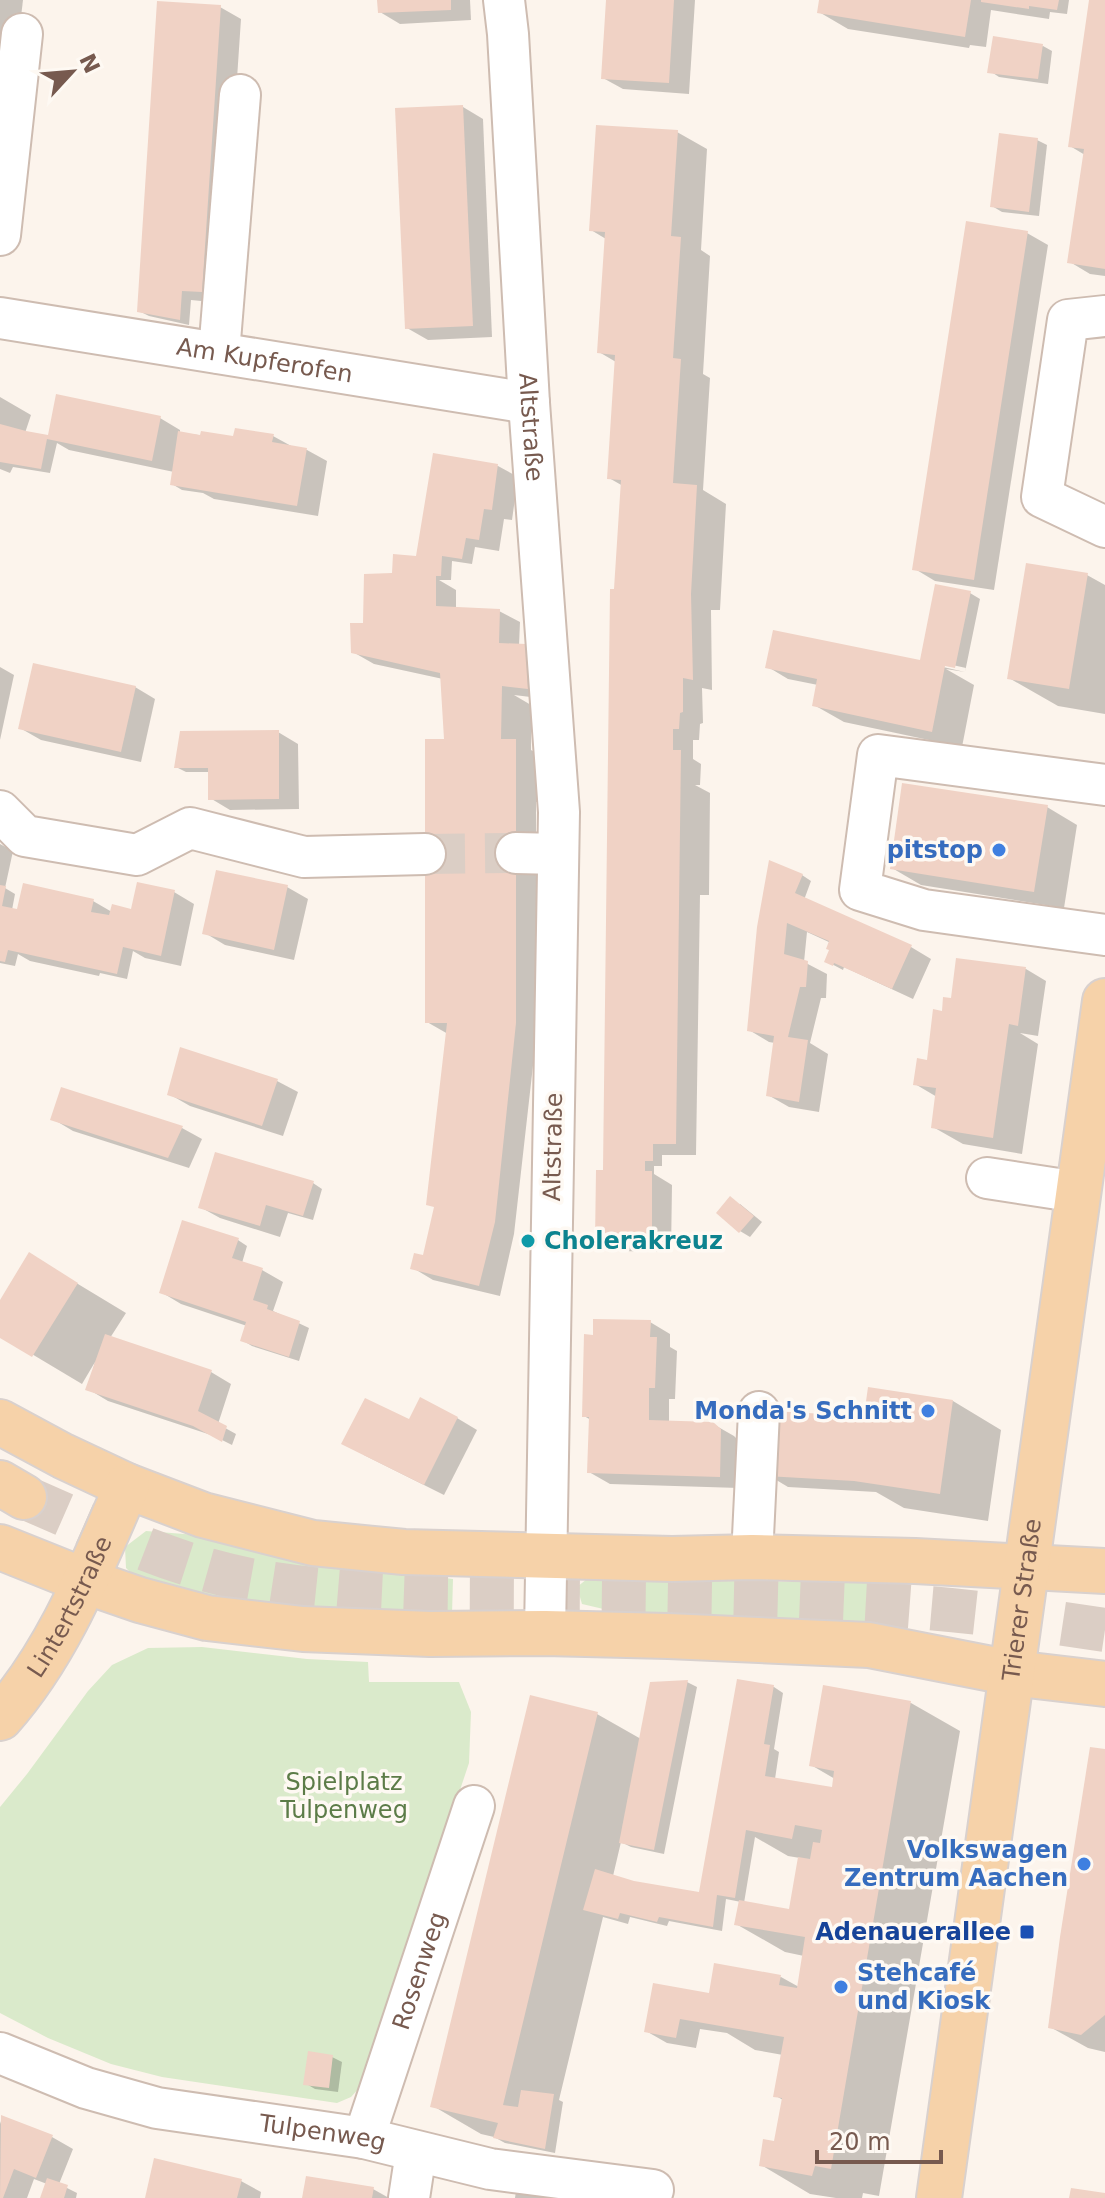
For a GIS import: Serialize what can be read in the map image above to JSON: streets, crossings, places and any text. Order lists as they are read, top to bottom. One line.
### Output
{"streets":{"main road":["Trierer Straße","Lintertstraße"],"street":["Am Kupferofen","Altstraße","Rosenweg","Tulpenweg"]},"crossings":[["Am Kupferofen","Altstraße"],["Rosenweg","Tulpenweg"]],"parks":["Spielplatz Tulpenweg"],"places":{"other":["pitstop","Cholerakreuz","Monda's Schnitt","Volkswagen Zentrum Aachen","Stehcafé und Kiosk"],"transit":["Adenauerallee"]},"scale_bar":"20 m","north":"top right"}
